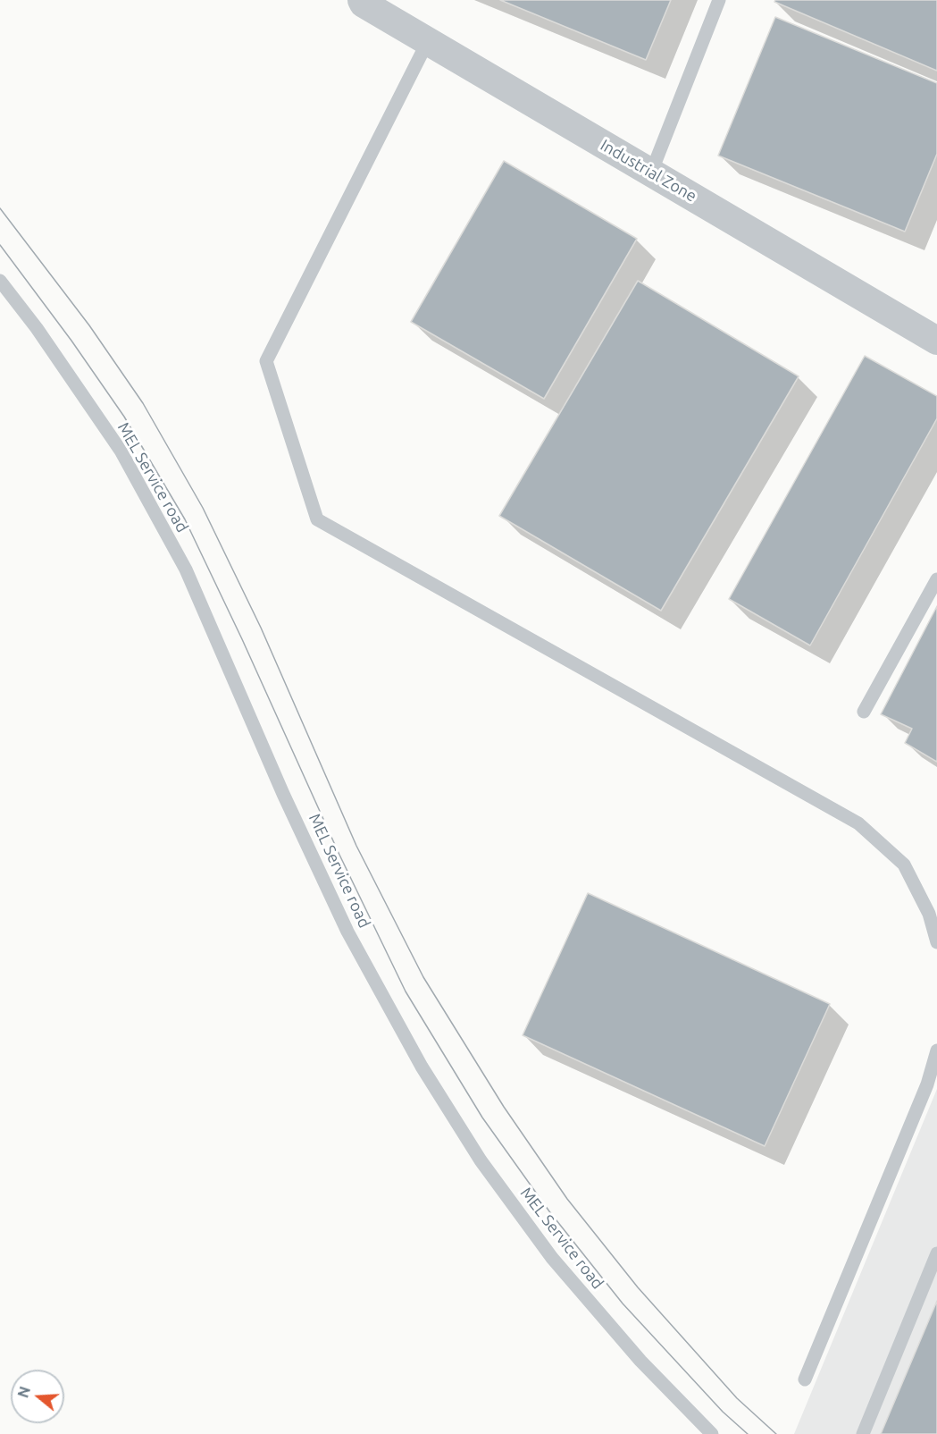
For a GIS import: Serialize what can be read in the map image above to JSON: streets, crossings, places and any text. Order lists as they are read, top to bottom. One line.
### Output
{"streets":{"street":["Industrial Zone"],"lane":["MEL Service road"]},"north":"left"}
